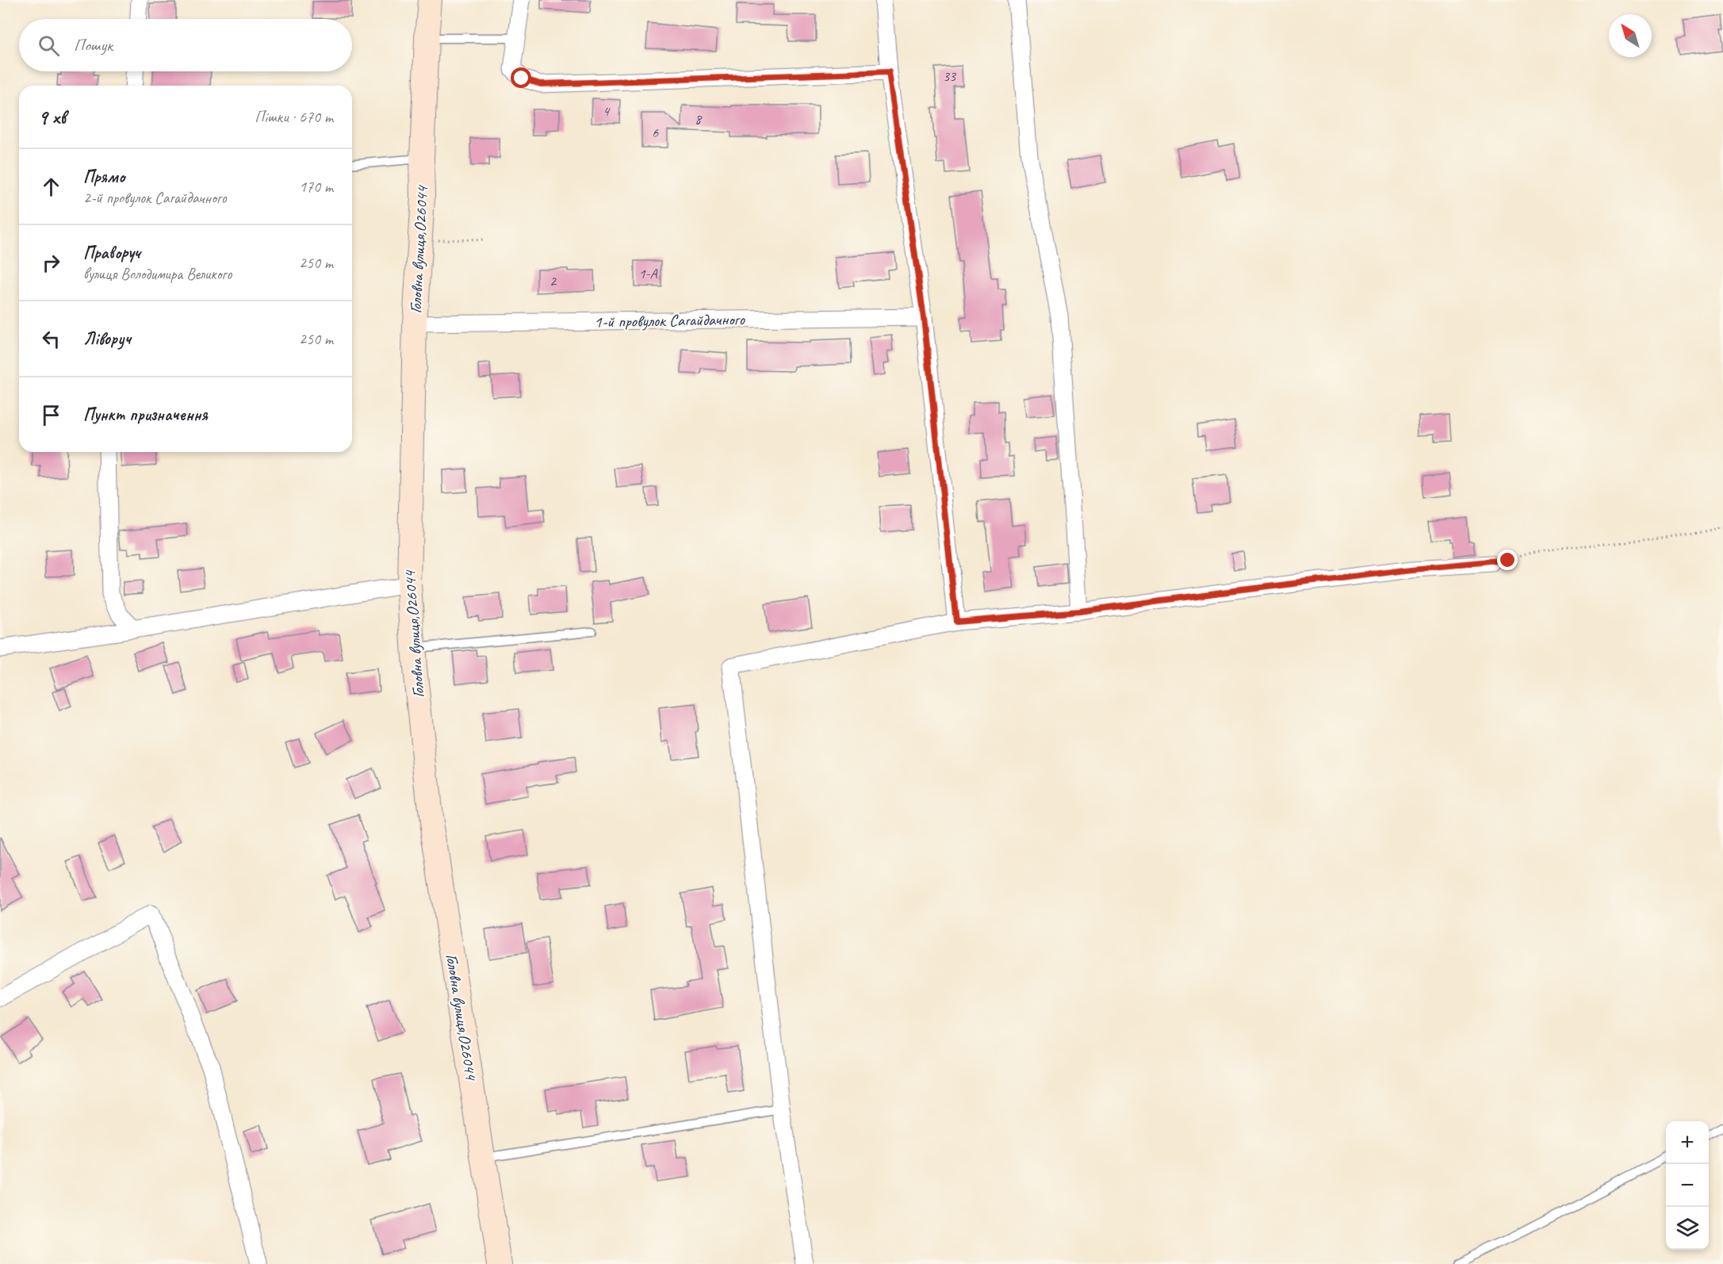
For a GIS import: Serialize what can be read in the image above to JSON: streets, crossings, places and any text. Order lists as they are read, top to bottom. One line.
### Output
{"streets":{"main road":["Головна вулиця,О26044"],"street":["1-й провулок Сагайдачного"]},"crossings":[["Головна вулиця,О26044","1-й провулок Сагайдачного"]],"house_numbers":["33","4","8","6","1-А","2"],"north":"top left","page":{"search":"Пошук","heading":["9 хв","Пішки · 670 m"],"list":[["Прямо","2-й провулок Сагайдачного","170 m"],["Праворуч","вулиця Володимира Великого","250 m"],["Ліворуч","250 m"],"Пункт призначення"],"map_buttons":["+","−"]}}
